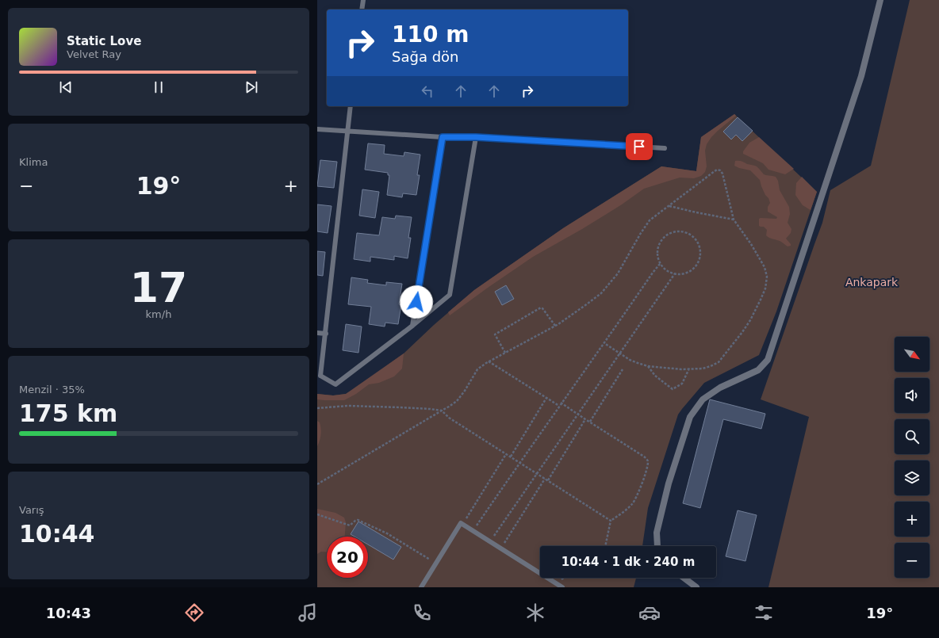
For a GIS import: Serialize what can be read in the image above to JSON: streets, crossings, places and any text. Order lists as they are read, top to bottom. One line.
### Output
{"parks":["Ankapark"],"north":"bottom right","page":{"turn":["110 m","Sağa dön"],"song":["Static Love","Velvet Ray"],"tile":["Klima",["17","km/h"],["Menzil · 35%","175 km"],["Varış","10:44"]],"heat":["−","19°","+"],"map_buttons":["+","−"],"limit":"20","trip":"10:44 · 1 dk · 240 m","tabs":["10:43","19°"]}}
